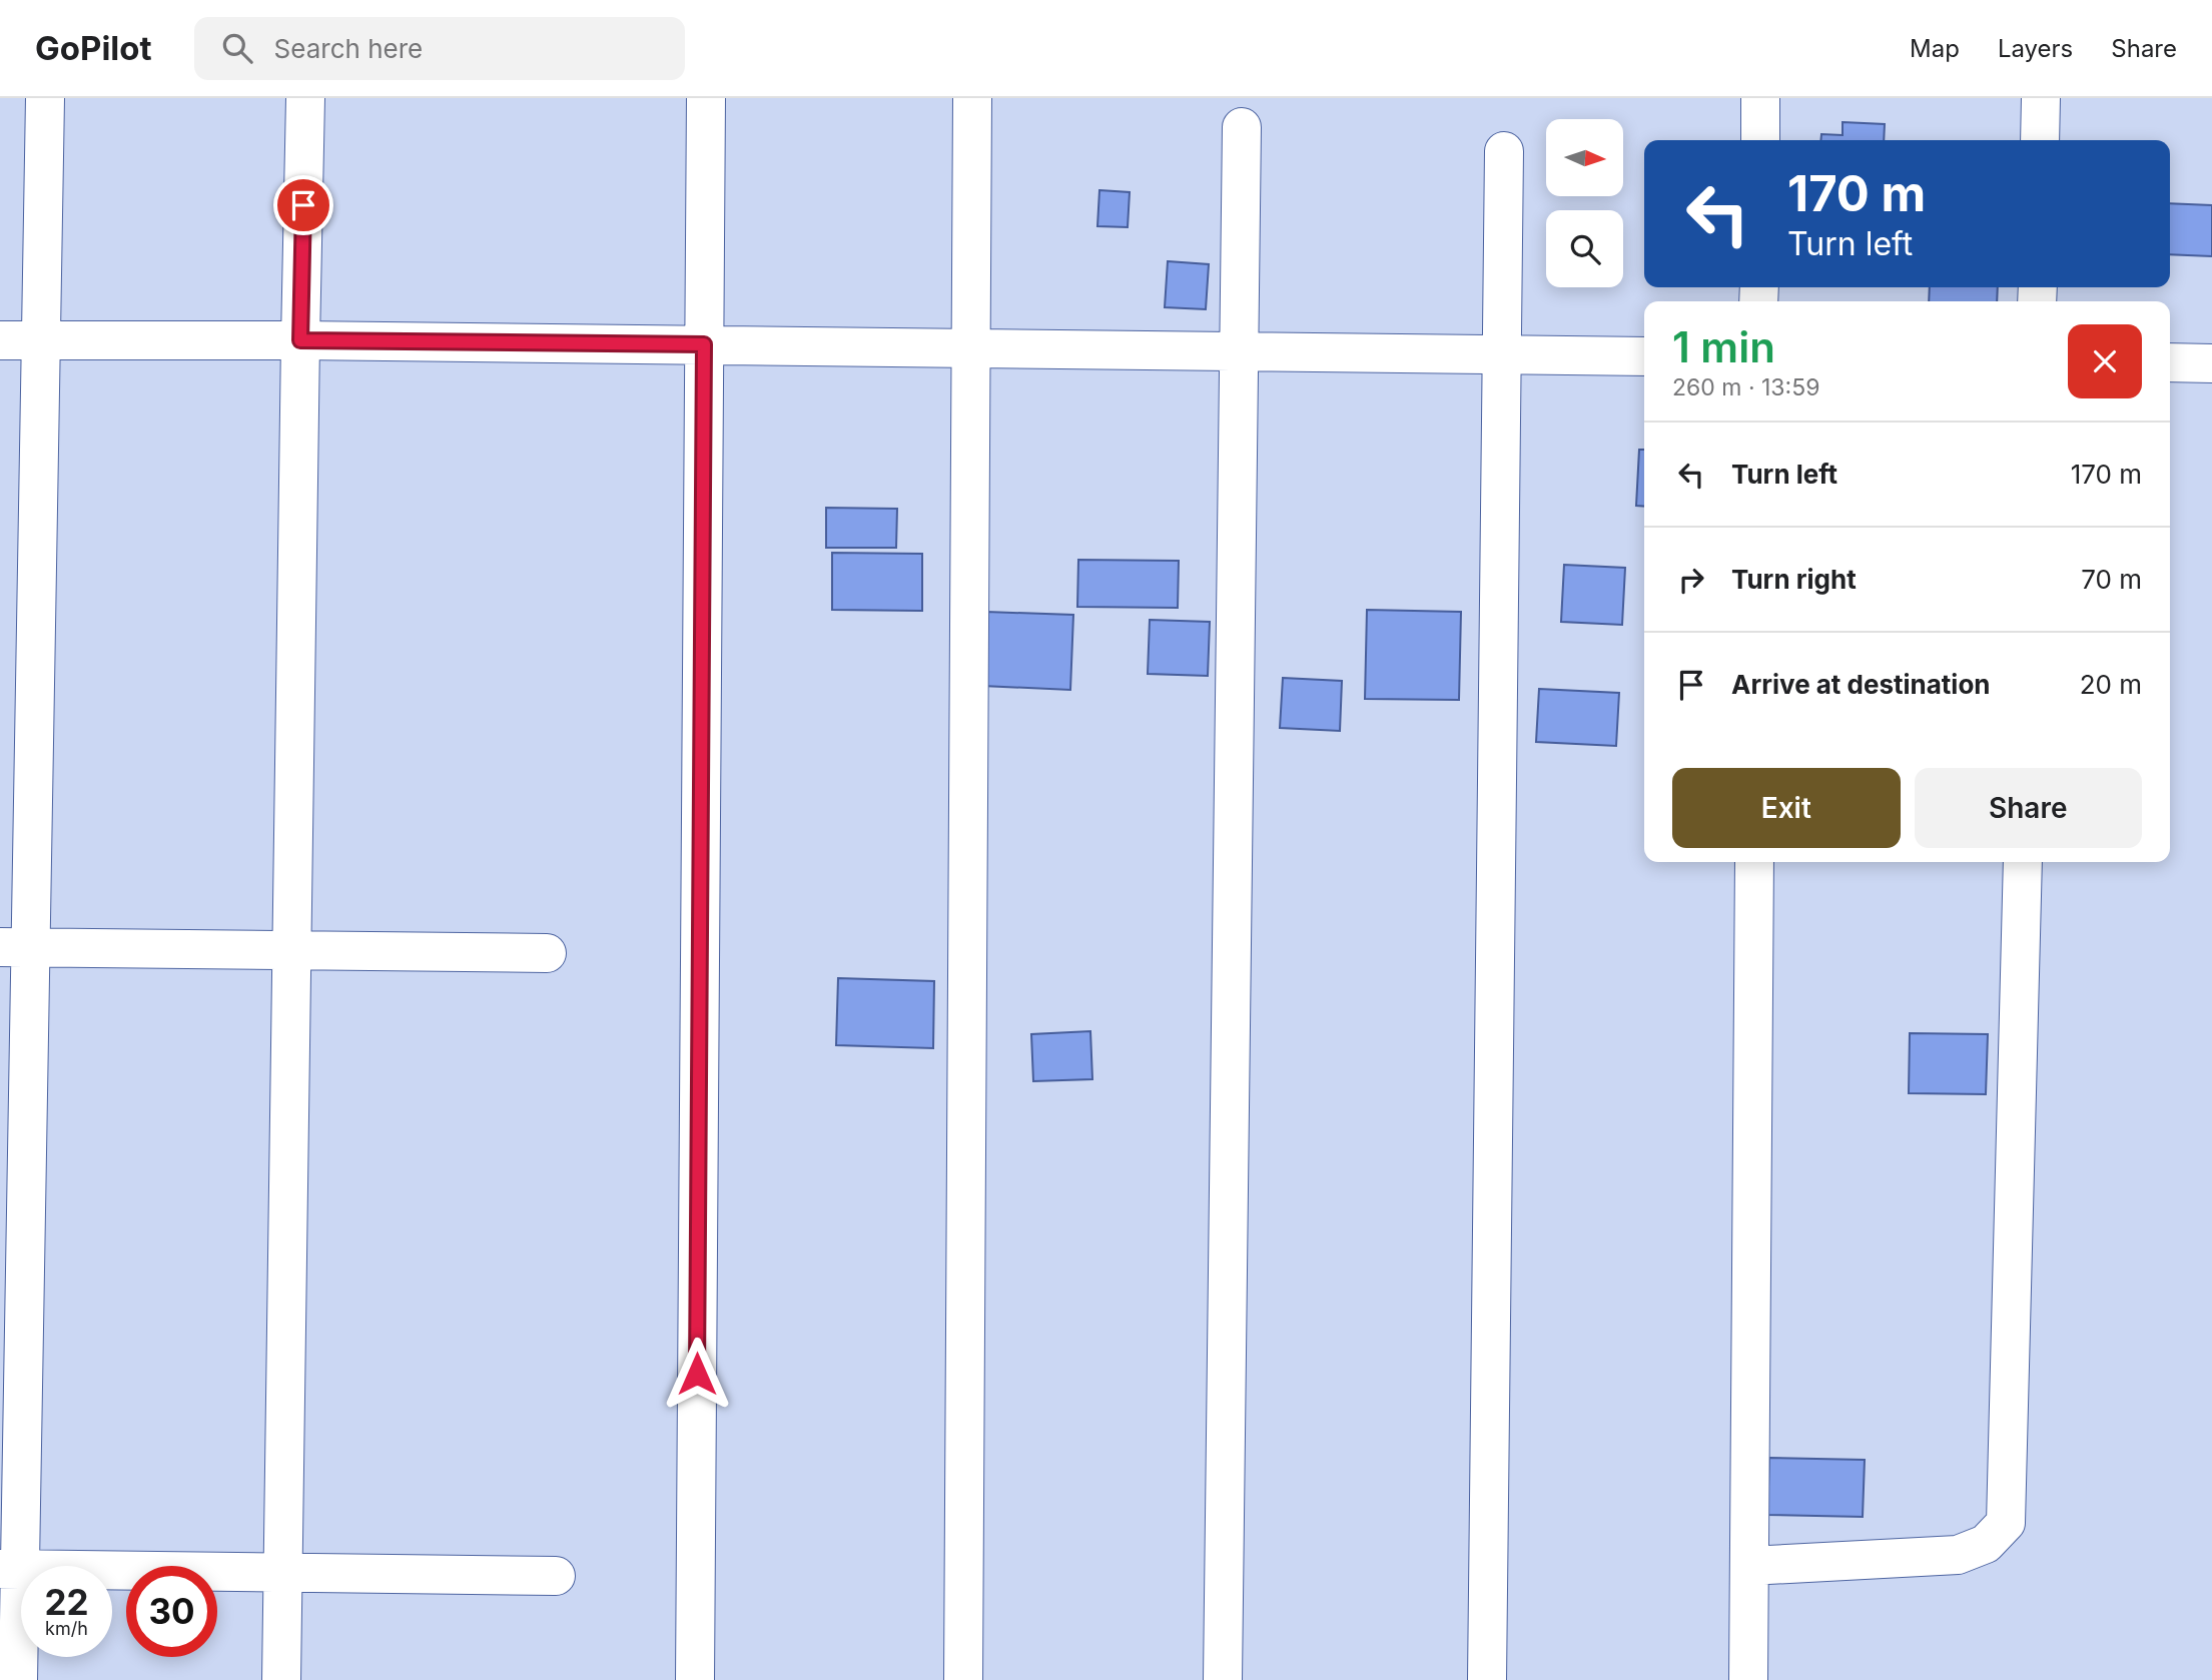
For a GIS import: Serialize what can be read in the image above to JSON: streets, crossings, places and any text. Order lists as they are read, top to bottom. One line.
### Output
{"north":"right","page":{"header":"GoPilot","search":"Search here","nav":["Map","Layers","Share"],"turn":["170 m","Turn left"],"heading":["1 min","260 m · 13:59"],"list":[{"name":"Turn left","value":"170 m"},{"name":"Turn right","value":"70 m"},{"name":"Arrive at destination","value":"20 m"}],"buttons":["Exit","Share"],"speed":"22 km/h","limit":"30"}}
